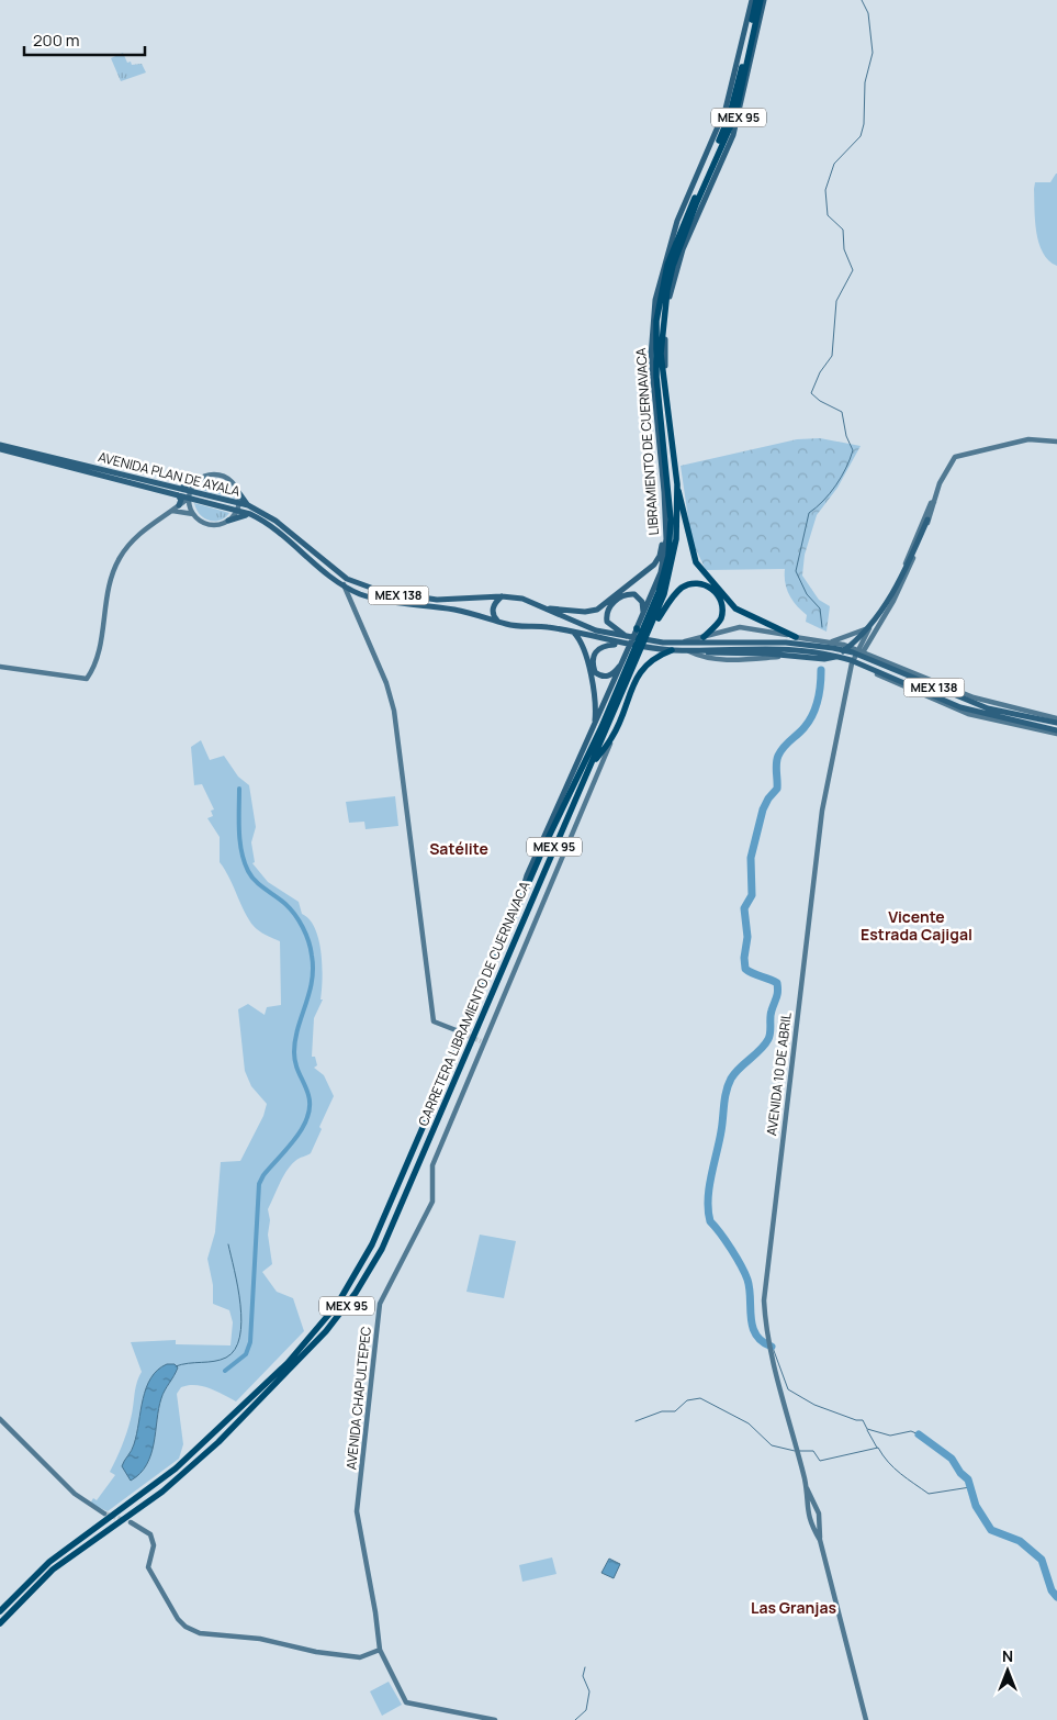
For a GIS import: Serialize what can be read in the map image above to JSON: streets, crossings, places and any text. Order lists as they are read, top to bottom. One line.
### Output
{"streets":{"highway":["MEX 95","CARRETERA LIBRAMIENTO DE CUERNAVACA"],"main road":["LIBRAMIENTO DE CUERNAVACA","AVENIDA PLAN DE AYALA","MEX 138"],"street":["AVENIDA 10 DE ABRIL","AVENIDA CHAPULTEPEC"]},"crossings":[["MEX 95","CARRETERA LIBRAMIENTO DE CUERNAVACA"],["LIBRAMIENTO DE CUERNAVACA","CARRETERA LIBRAMIENTO DE CUERNAVACA"],["AVENIDA PLAN DE AYALA","MEX 138"],["MEX 138","AVENIDA 10 DE ABRIL"]],"districts":["Satélite","Vicente Estrada Cajigal","Las Granjas"],"scale_bar":"200 m","north":"top"}
